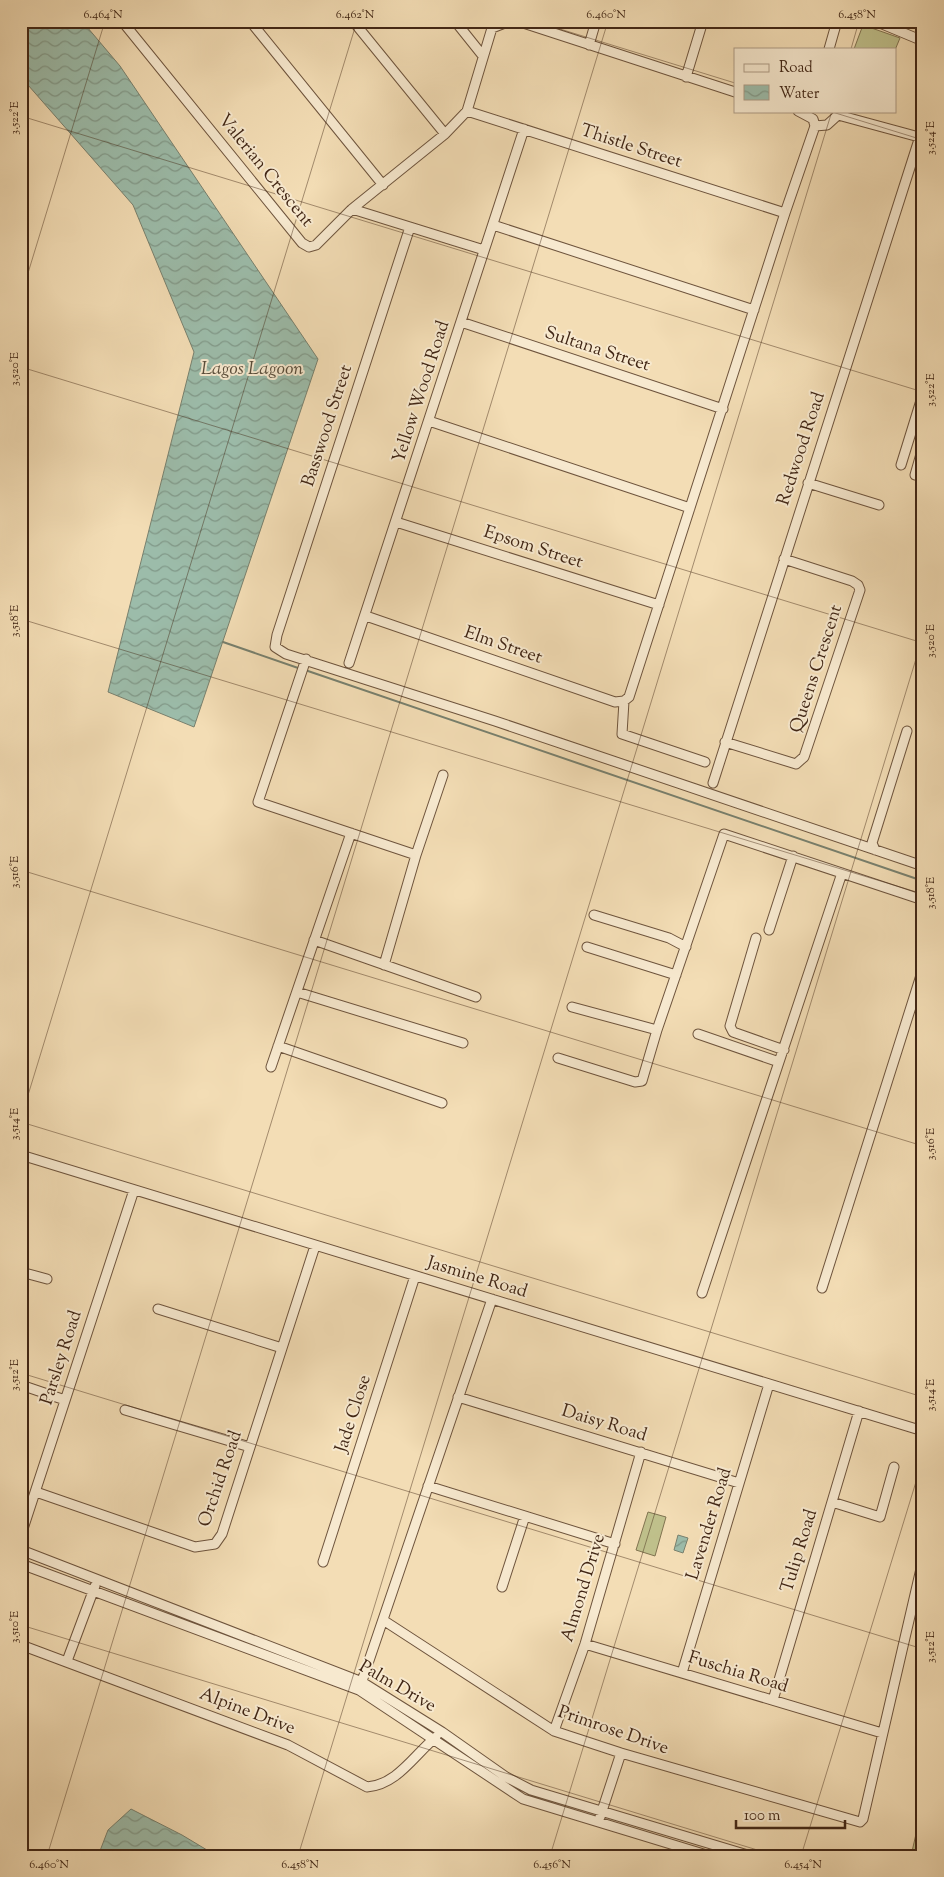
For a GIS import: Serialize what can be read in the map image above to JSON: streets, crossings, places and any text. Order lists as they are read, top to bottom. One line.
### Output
{"streets":{"street":["Thistle Street","Valerian Crescent","Sultana Street","Yellow Wood Road","Basswood Street","Redwood Road","Epsom Street","Elm Street","Queens Crescent","Jasmine Road","Parsley Road","Jade Close","Daisy Road","Orchid Road","Lavender Road","Tulip Road","Almond Drive","Fuschia Road","Palm Drive","Alpine Drive","Primrose Drive"]},"crossings":[["Thistle Street","Valerian Crescent"],["Thistle Street","Yellow Wood Road"],["Sultana Street","Yellow Wood Road"],["Yellow Wood Road","Epsom Street"],["Yellow Wood Road","Elm Street"],["Redwood Road","Queens Crescent"],["Jasmine Road","Parsley Road"],["Jasmine Road","Jade Close"],["Jasmine Road","Orchid Road"],["Jasmine Road","Lavender Road"],["Jasmine Road","Tulip Road"],["Parsley Road","Orchid Road"],["Daisy Road","Lavender Road"],["Daisy Road","Almond Drive"],["Lavender Road","Fuschia Road"],["Tulip Road","Fuschia Road"],["Almond Drive","Fuschia Road"],["Almond Drive","Primrose Drive"],["Fuschia Road","Primrose Drive"],["Palm Drive","Alpine Drive"]],"water":["Lagos Lagoon"],"legend":["Road","Water"],"scale_bar":"100 m","coordinates":["6.464°N","6.462°N","6.460°N","6.458°N","3.522°E","3.524°E","3.520°E","3.518°E","3.516°E","3.514°E","3.512°E","3.510°E","6.456°N","6.454°N"]}
